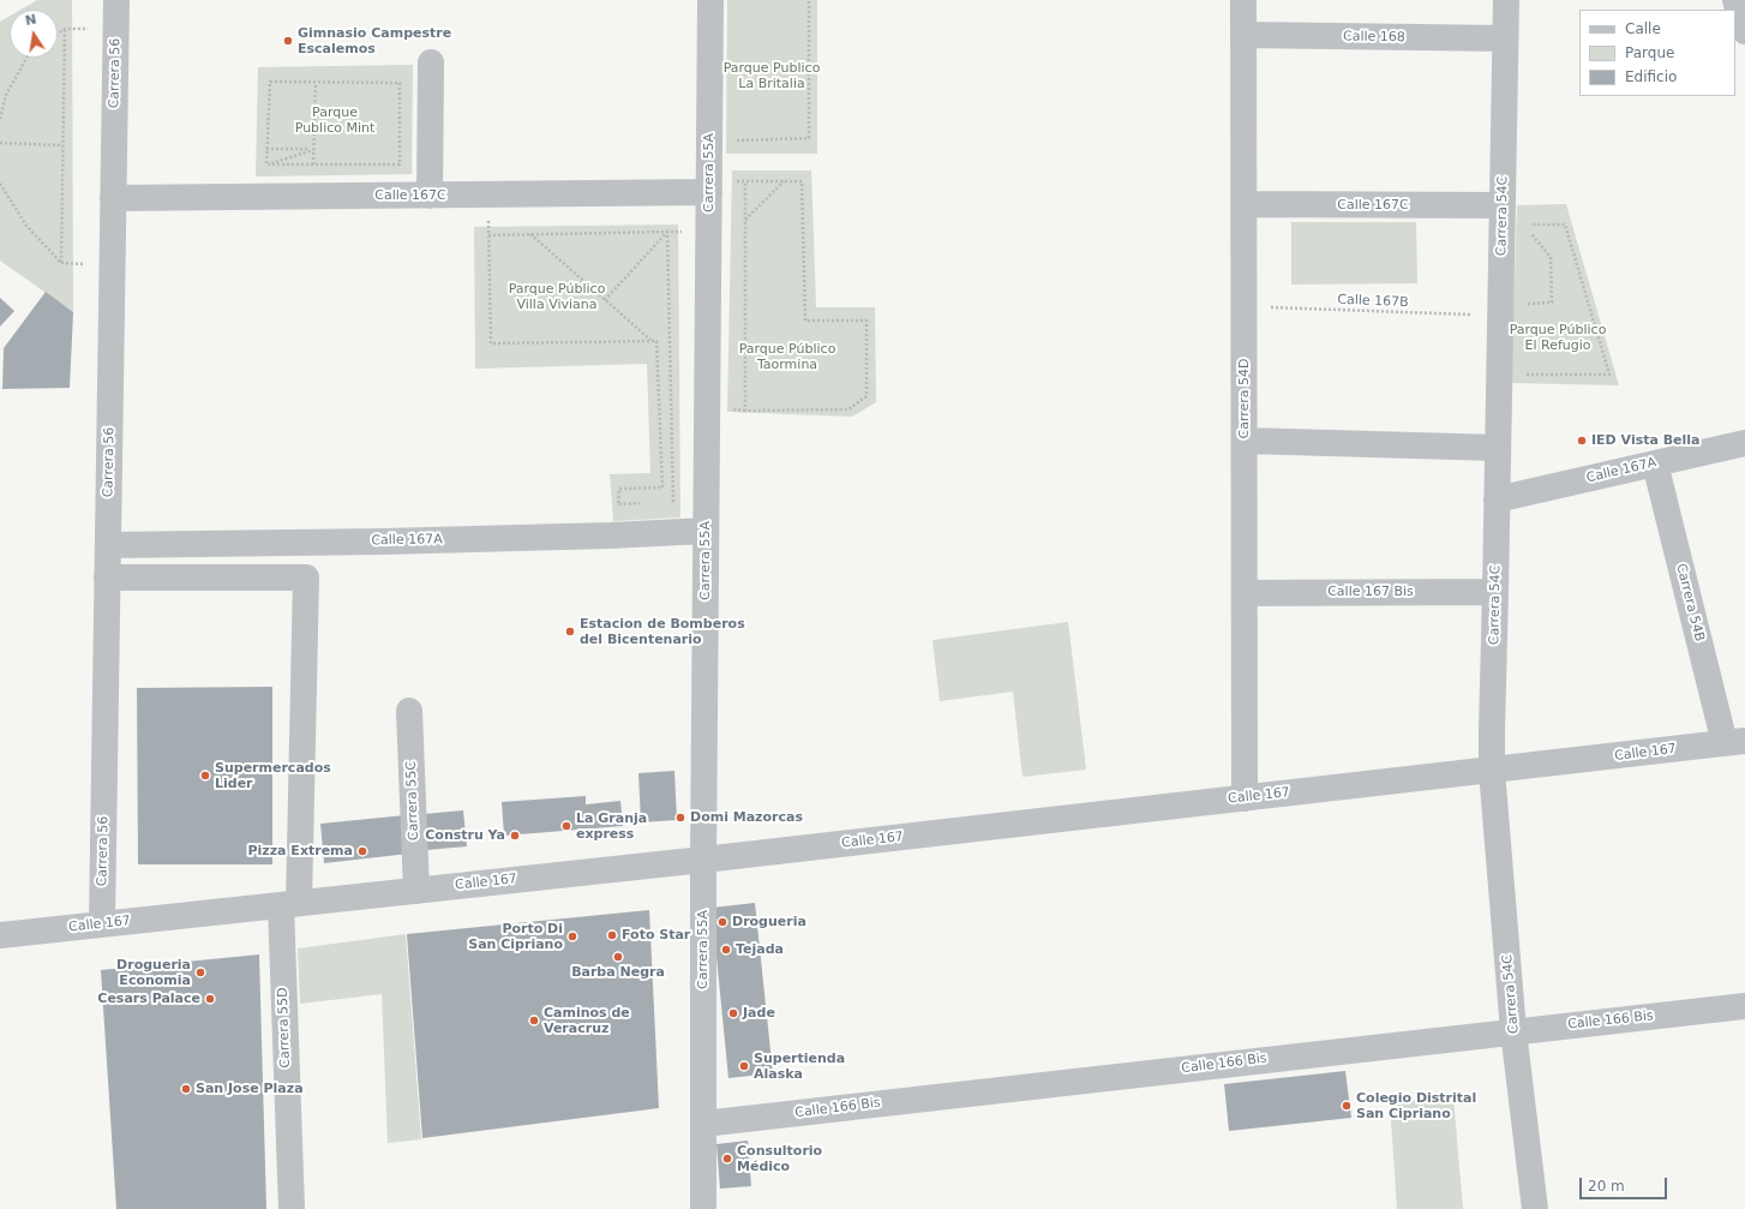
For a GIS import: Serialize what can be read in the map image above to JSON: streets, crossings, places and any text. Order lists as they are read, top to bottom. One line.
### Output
{"streets":{"street":["Calle 168","Carrera 56","Carrera 55A","Calle 167C","Carrera 54C","Carrera 54D","Calle 167A","Calle 167 Bis","Carrera 54B","Calle 167","Carrera 55C","Calle 166 Bis","Carrera 55D"],"path":["Calle 167B"]},"crossings":[["Calle 168","Carrera 54C"],["Calle 168","Carrera 54D"],["Carrera 56","Calle 167C"],["Carrera 56","Calle 167A"],["Carrera 56","Calle 167"],["Carrera 56","Carrera 55D"],["Carrera 55A","Calle 167C"],["Carrera 55A","Calle 167A"],["Carrera 55A","Calle 167"],["Carrera 55A","Calle 166 Bis"],["Calle 167C","Carrera 54C"],["Calle 167C","Carrera 54D"],["Carrera 54C","Calle 167B"],["Carrera 54C","Calle 167A"],["Carrera 54C","Calle 167 Bis"],["Carrera 54C","Calle 167"],["Carrera 54C","Calle 166 Bis"],["Calle 167B","Carrera 54D"],["Carrera 54D","Calle 167 Bis"],["Carrera 54D","Calle 167"],["Calle 167A","Carrera 54B"],["Carrera 54B","Calle 167"],["Calle 167","Carrera 55C"],["Calle 167","Carrera 55D"]],"parks":["Parque Publico La Britalia","Parque Publico Mint","Parque Público Villa Viviana","Parque Público El Refugio","Parque Público Taormina"],"places":["Gimnasio Campestre Escalemos","IED Vista Bella","Estacion de Bomberos del Bicentenario","Supermercados Lider","Domi Mazorcas","La Granja express","Constru Ya","Pizza Extrema","Drogueria","Foto Star","Porto Di San Cipriano","Tejada","Barba Negra","Drogueria Economia","Cesars Palace","Jade","Caminos de Veracruz","Supertienda Alaska","San Jose Plaza","Colegio Distrital San Cipriano","Consultorio Médico"],"legend":["Calle","Parque","Edificio"],"scale_bar":"20 m","north":"top"}
